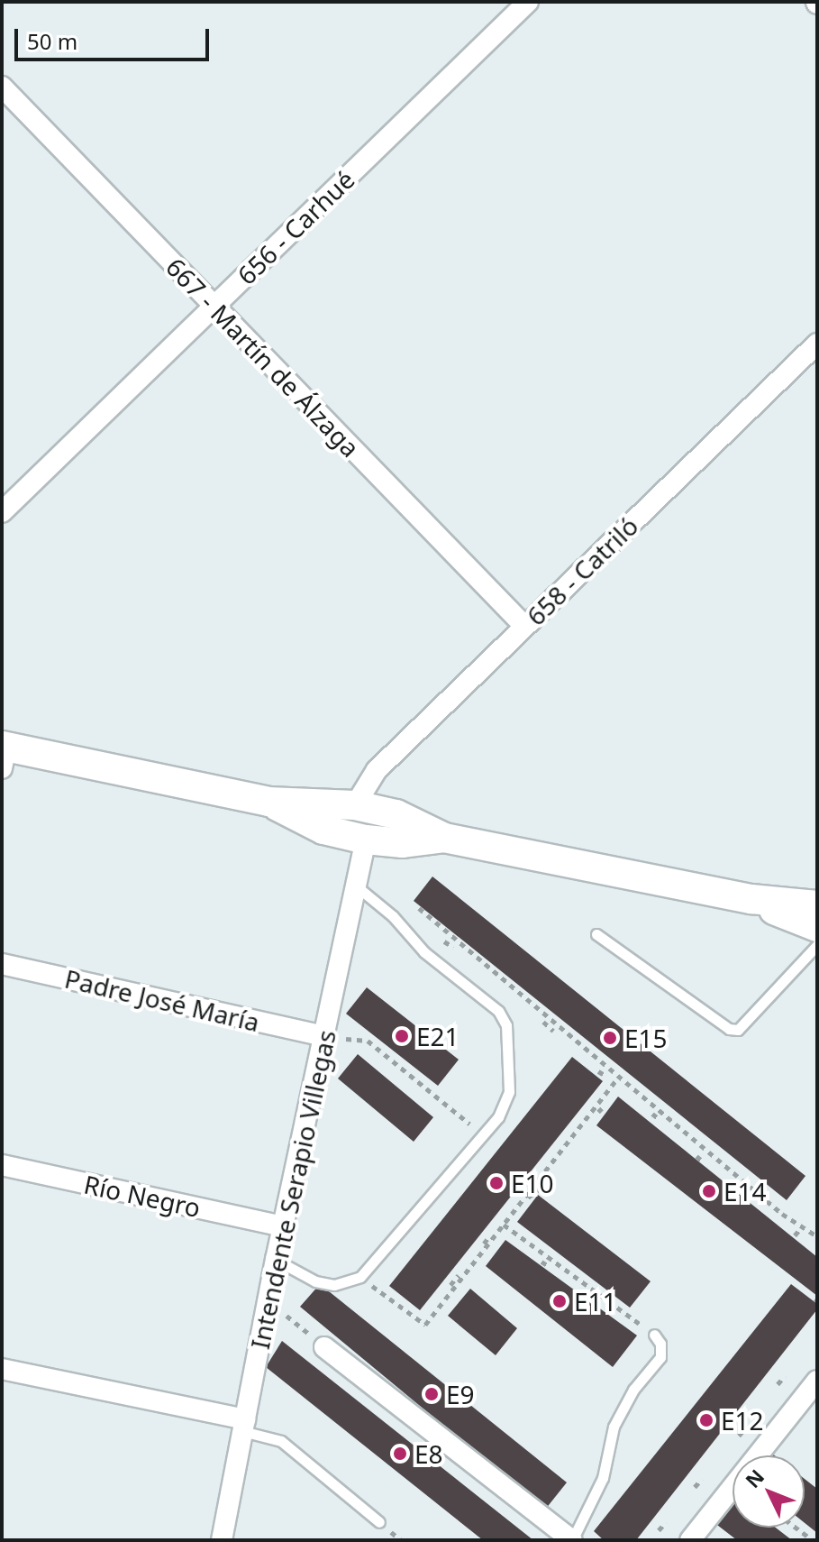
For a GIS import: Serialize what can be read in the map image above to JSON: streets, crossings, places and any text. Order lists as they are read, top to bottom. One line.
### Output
{"streets":{"street":["656 - Carhué","667 - Martín de Álzaga","658 - Catriló","Padre José María","Intendente Serapio Villegas","Río Negro"]},"crossings":[["656 - Carhué","667 - Martín de Álzaga"],["667 - Martín de Álzaga","658 - Catriló"],["Padre José María","Intendente Serapio Villegas"],["Intendente Serapio Villegas","Río Negro"]],"places":["E21","E15","E10","E14","E11","E9","E12","E8"],"scale_bar":"50 m","north":"top left"}
